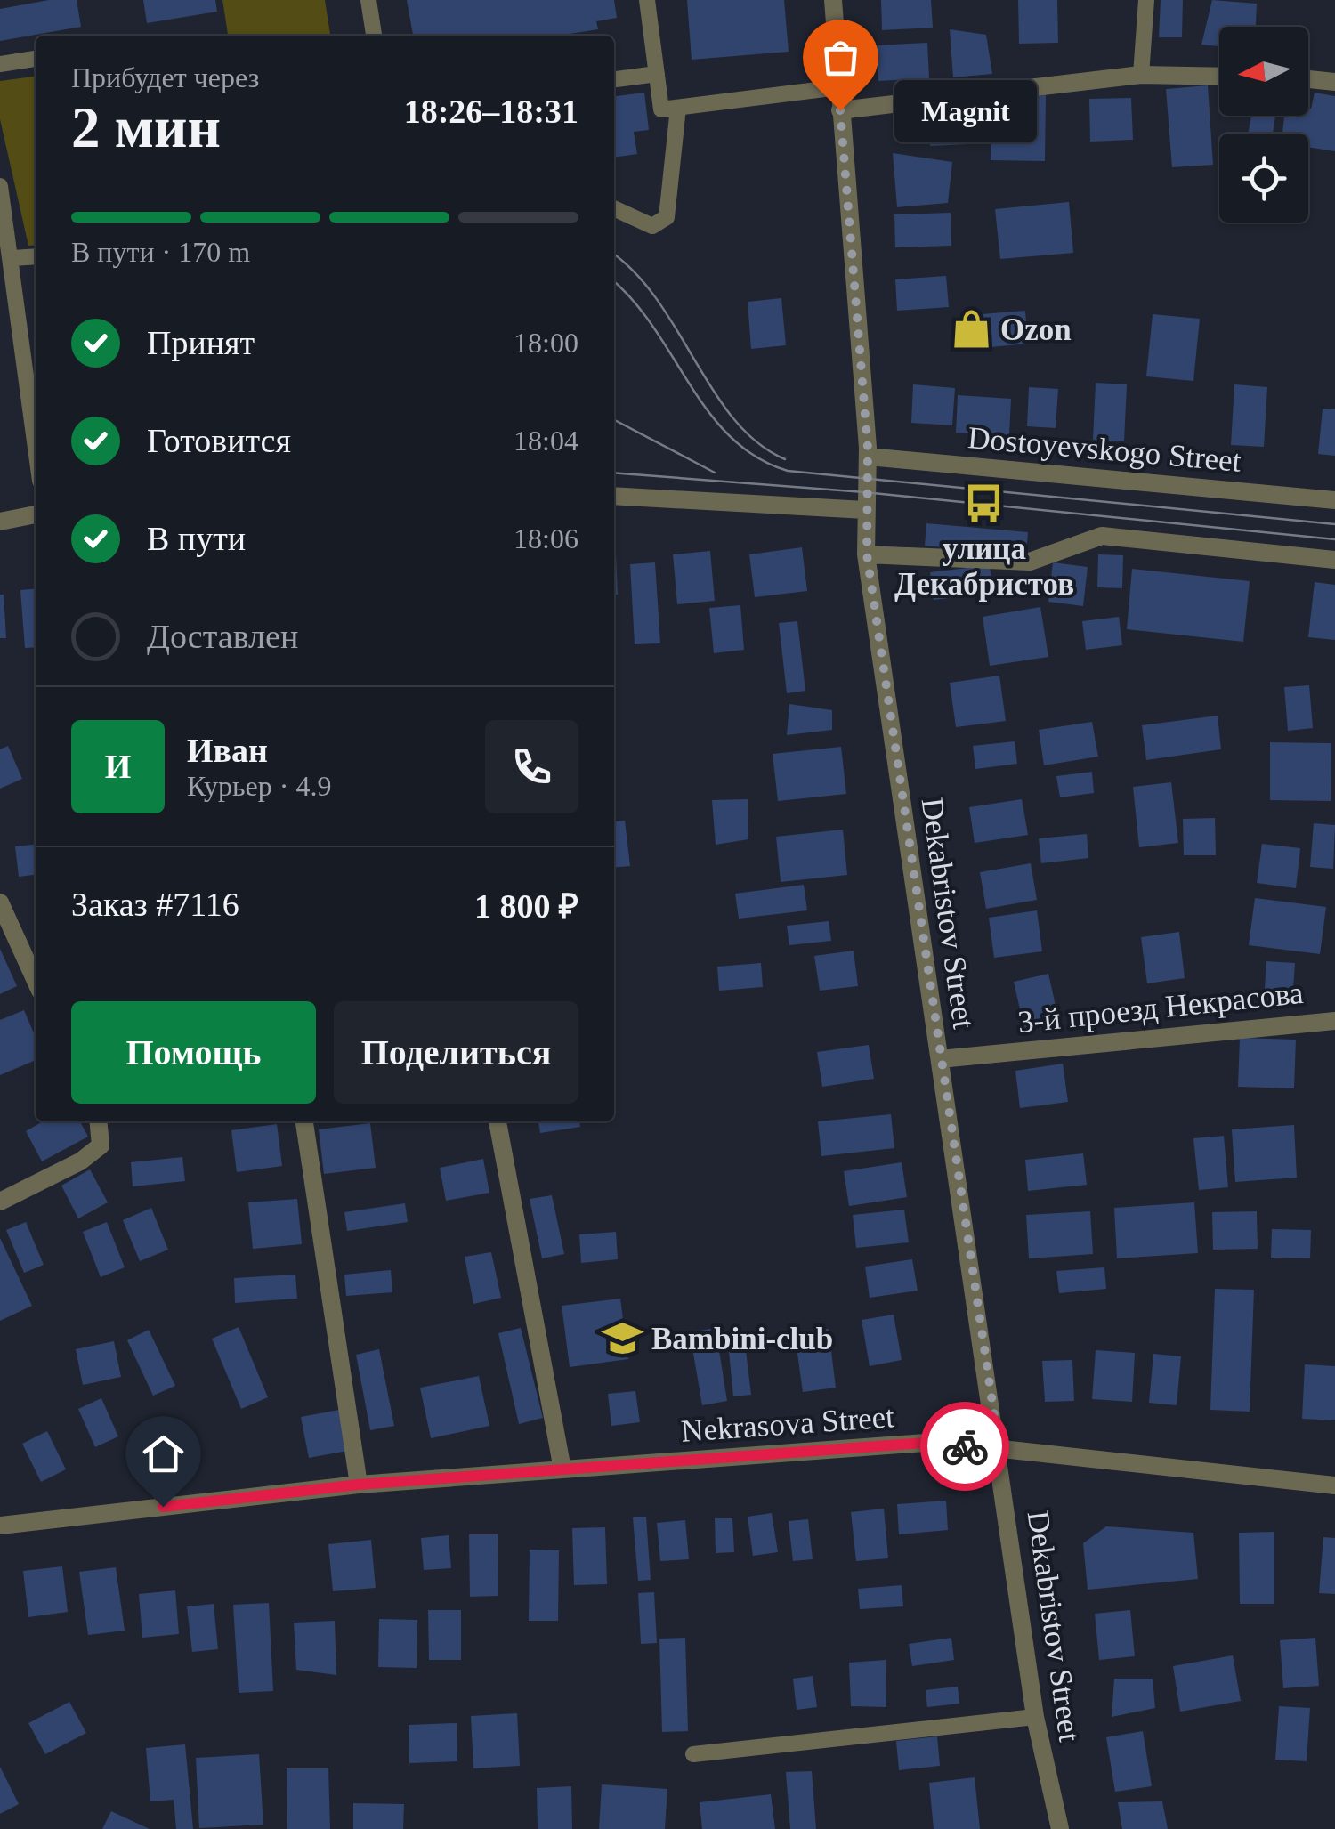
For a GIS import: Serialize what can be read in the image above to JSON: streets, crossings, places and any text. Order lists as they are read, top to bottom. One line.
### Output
{"streets":{"street":["Dostoyevskogo Street","Dekabristov Street","3-й проезд Некрасова","Nekrasova Street"]},"crossings":[["Dostoyevskogo Street","Dekabristov Street"],["Dekabristov Street","3-й проезд Некрасова"],["Dekabristov Street","Nekrasova Street"]],"places":{"other":["Magnit"],"shop":["Ozon"],"bus stop":["улица Декабристов"],"school or university":["Bambini-club"]},"north":"left","page":{"heading":["2 мин","Прибудет через","18:26–18:31"],"panel":["Иван","Курьер · 4.9","Заказ #7116","1 800 ₽"],"bubble":"Magnit","bar":"В пути · 170 m","list":[["Принят","18:00"],["Готовится","18:04"],["В пути","18:06"],"Доставлен"],"round":"И","buttons":["Помощь","Поделиться"]}}
